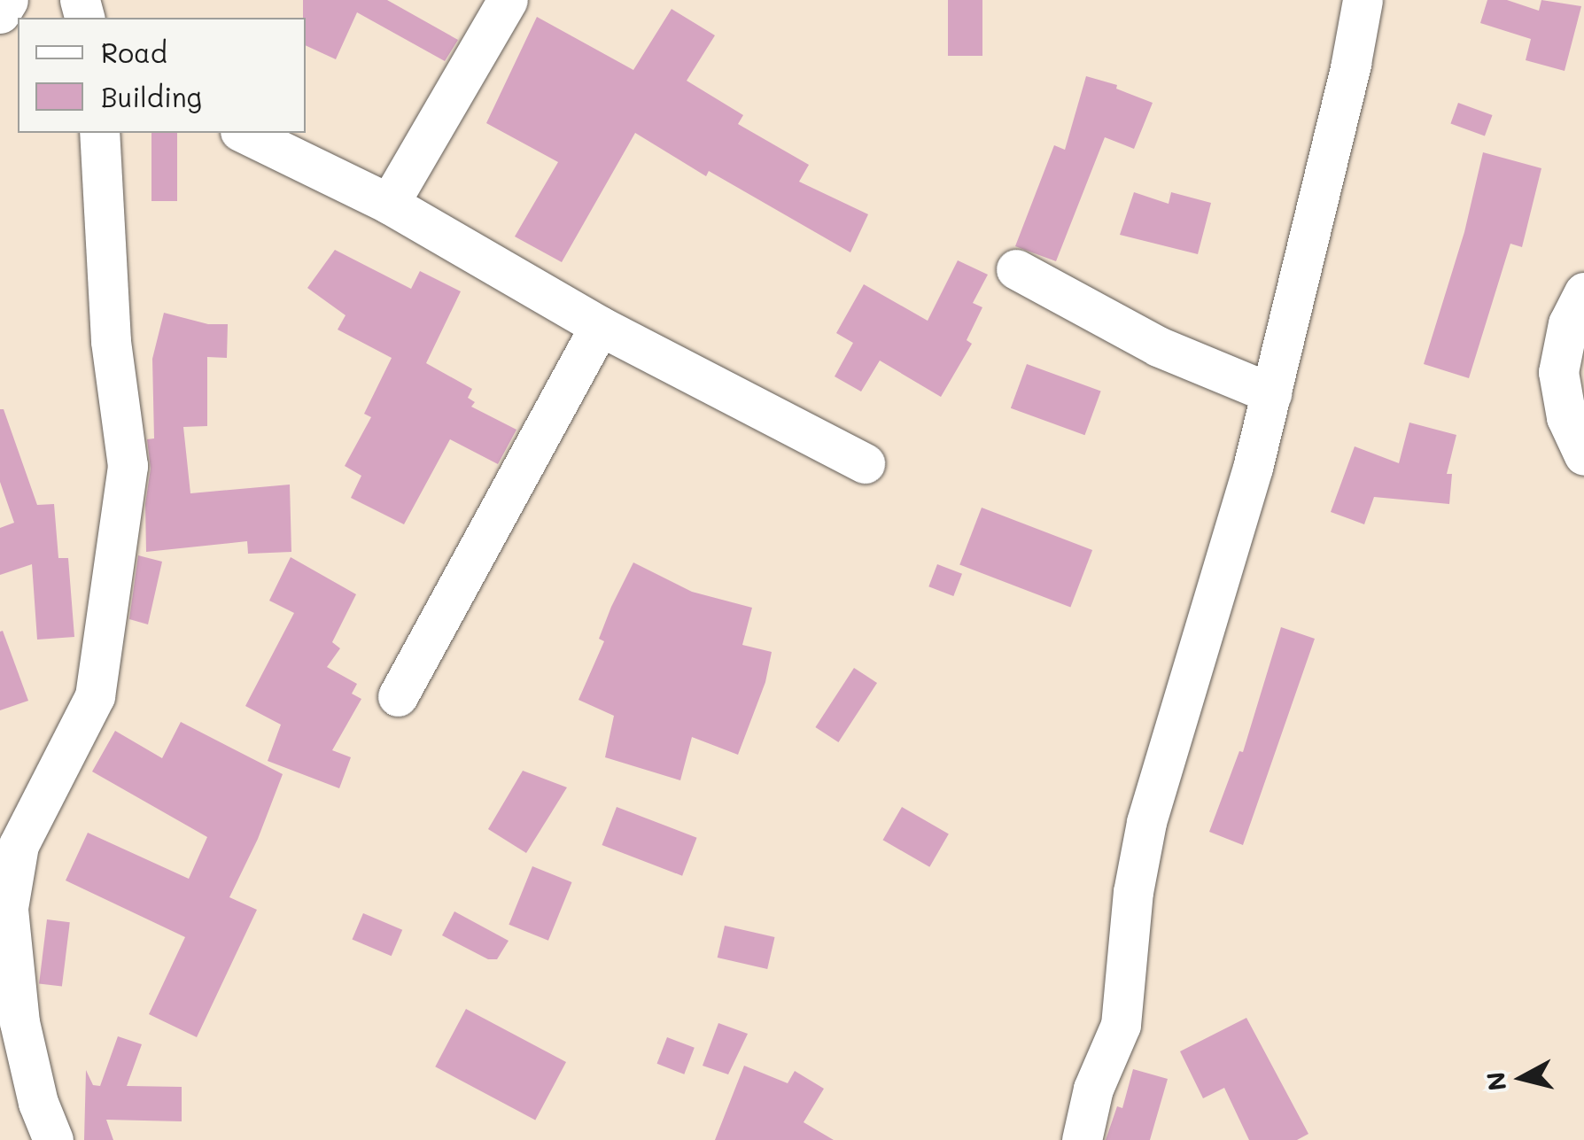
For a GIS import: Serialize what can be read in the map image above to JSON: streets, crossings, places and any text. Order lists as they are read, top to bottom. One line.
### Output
{"legend":["Road","Building"],"north":"left"}
